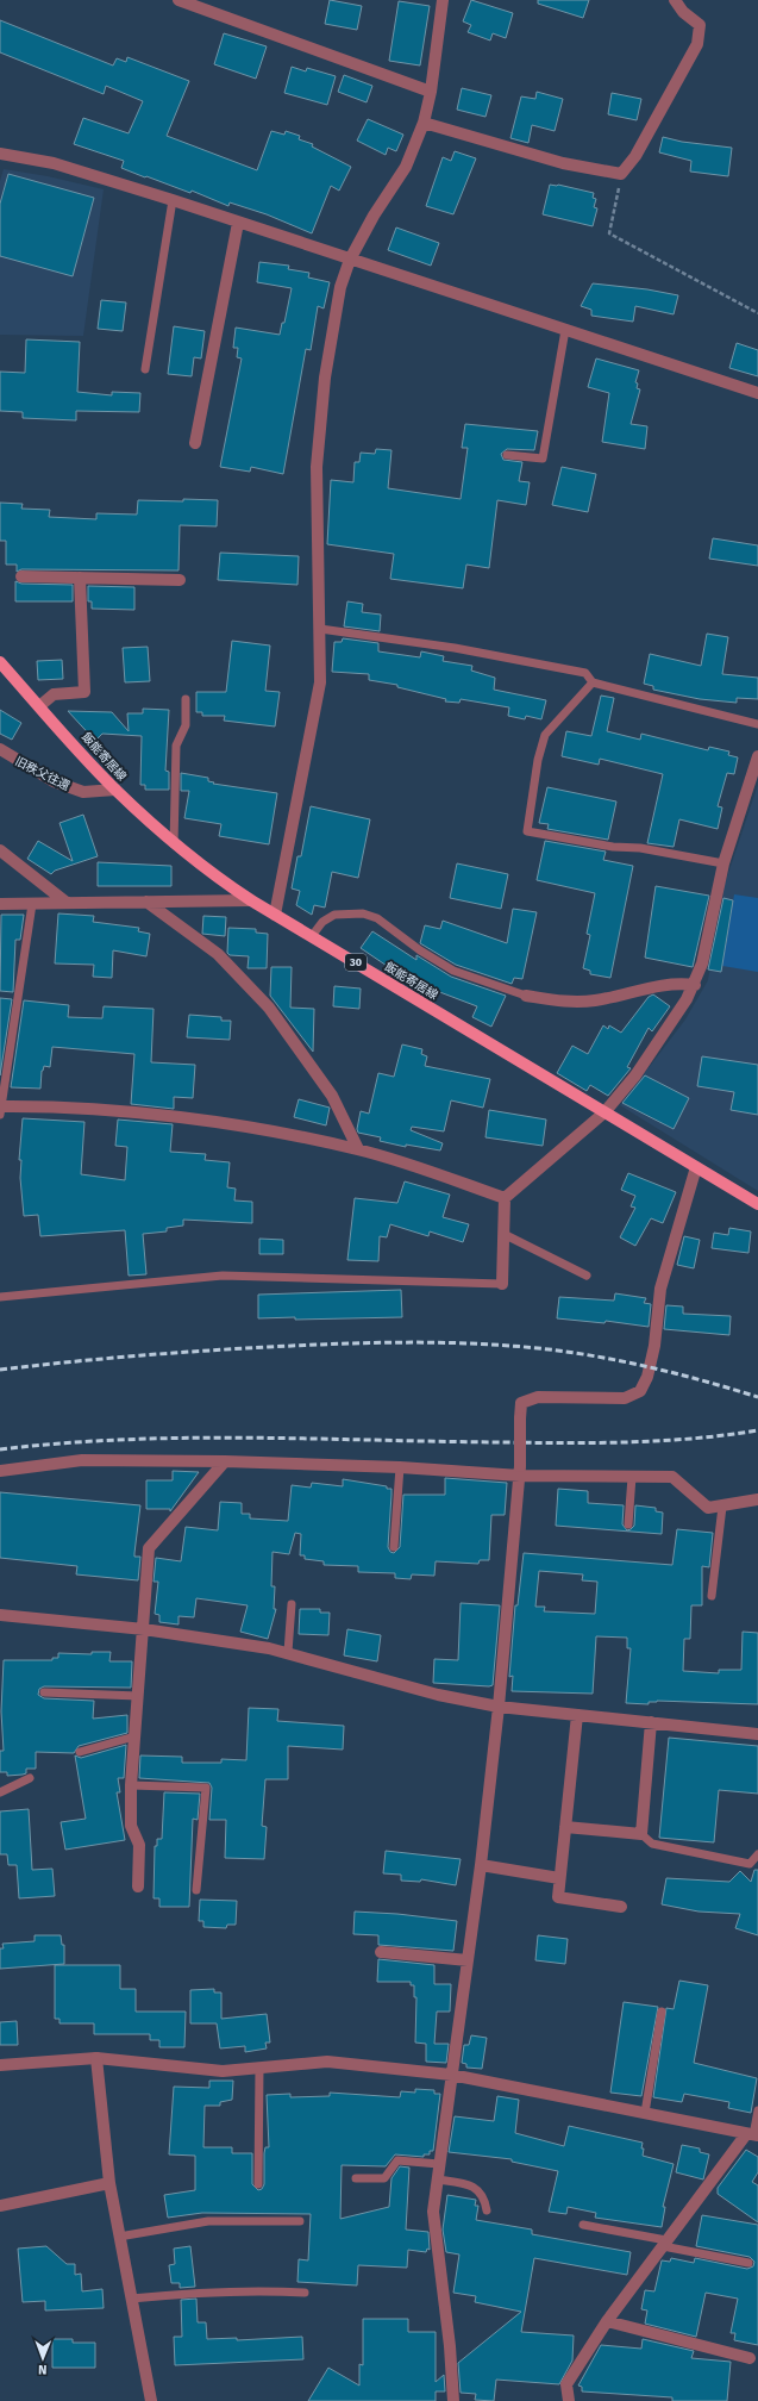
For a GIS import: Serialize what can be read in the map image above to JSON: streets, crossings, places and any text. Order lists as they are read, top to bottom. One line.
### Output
{"streets":{"main road":["飯能寄居線","30"],"street":["旧秩父往還"]},"crossings":[["飯能寄居線","旧秩父往還"]],"north":"bottom"}
